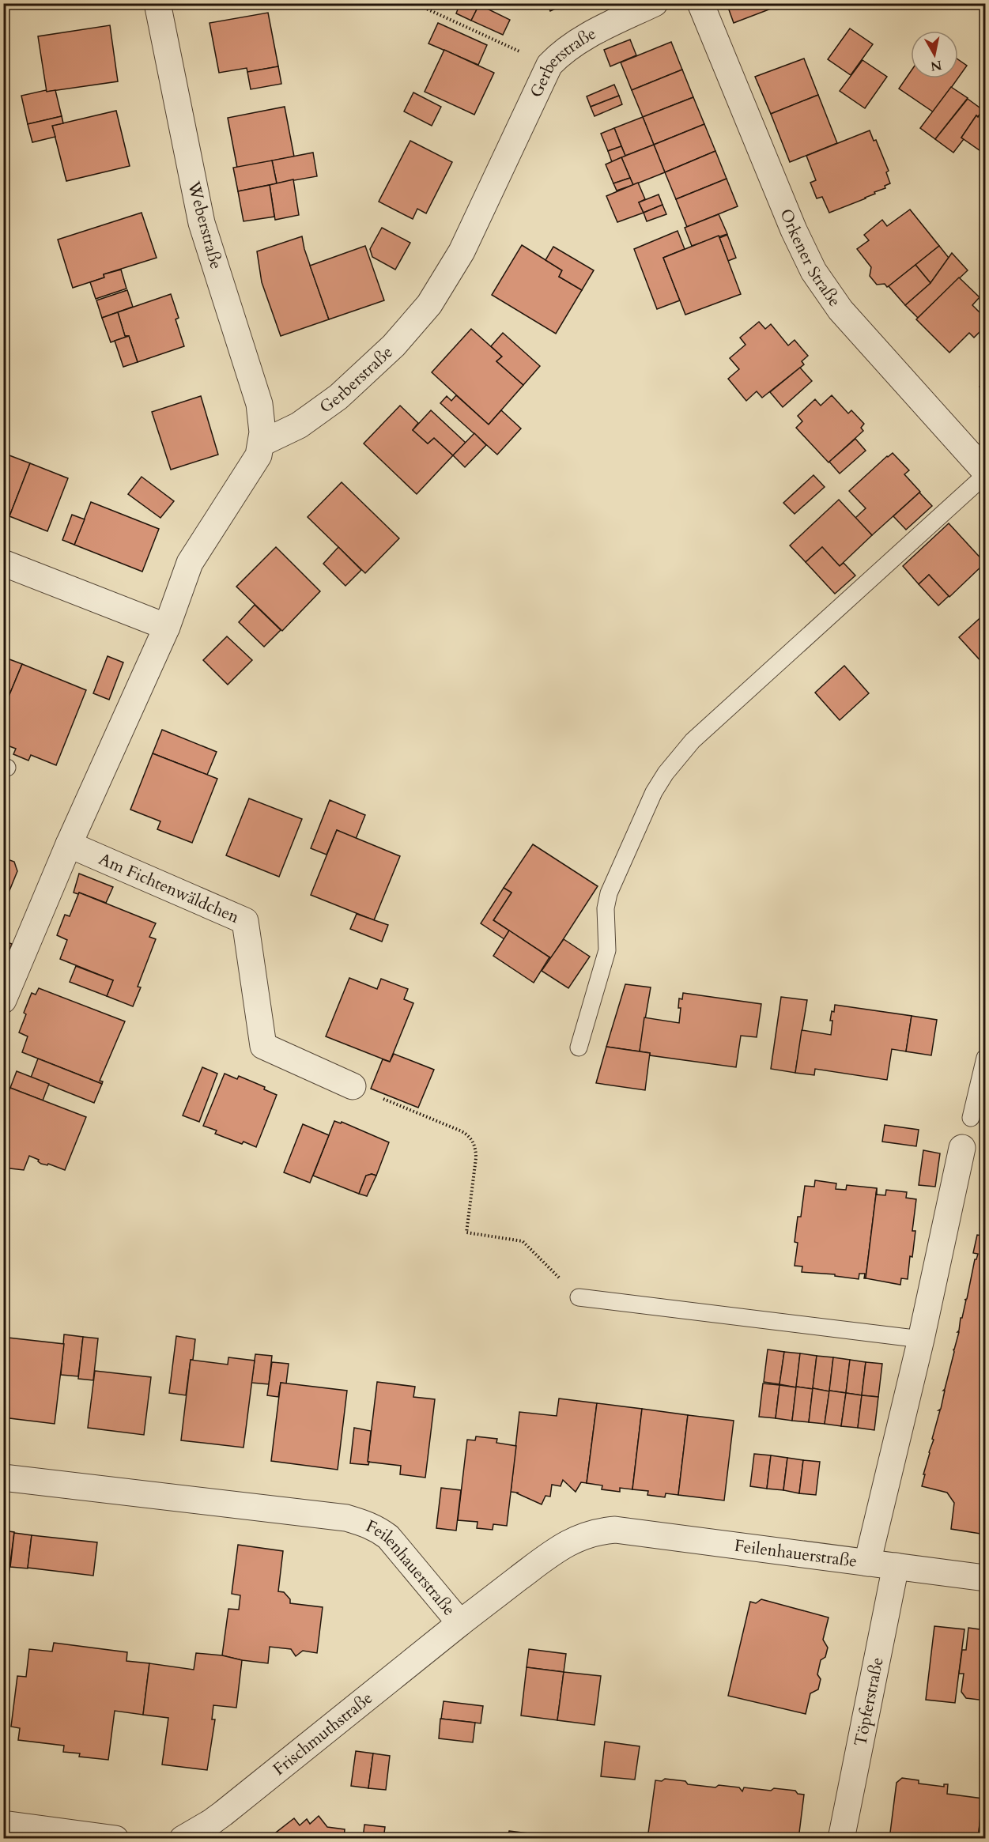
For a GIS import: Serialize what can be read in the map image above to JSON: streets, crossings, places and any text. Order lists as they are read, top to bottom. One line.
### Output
{"streets":{"street":["Gerberstraße","Weberstraße","Orkener Straße","Am Fichtenwäldchen","Feilenhauerstraße","Töpferstraße","Frischmuthstraße"]},"crossings":[["Gerberstraße","Weberstraße"],["Feilenhauerstraße","Töpferstraße"],["Feilenhauerstraße","Frischmuthstraße"]],"north":"bottom"}
